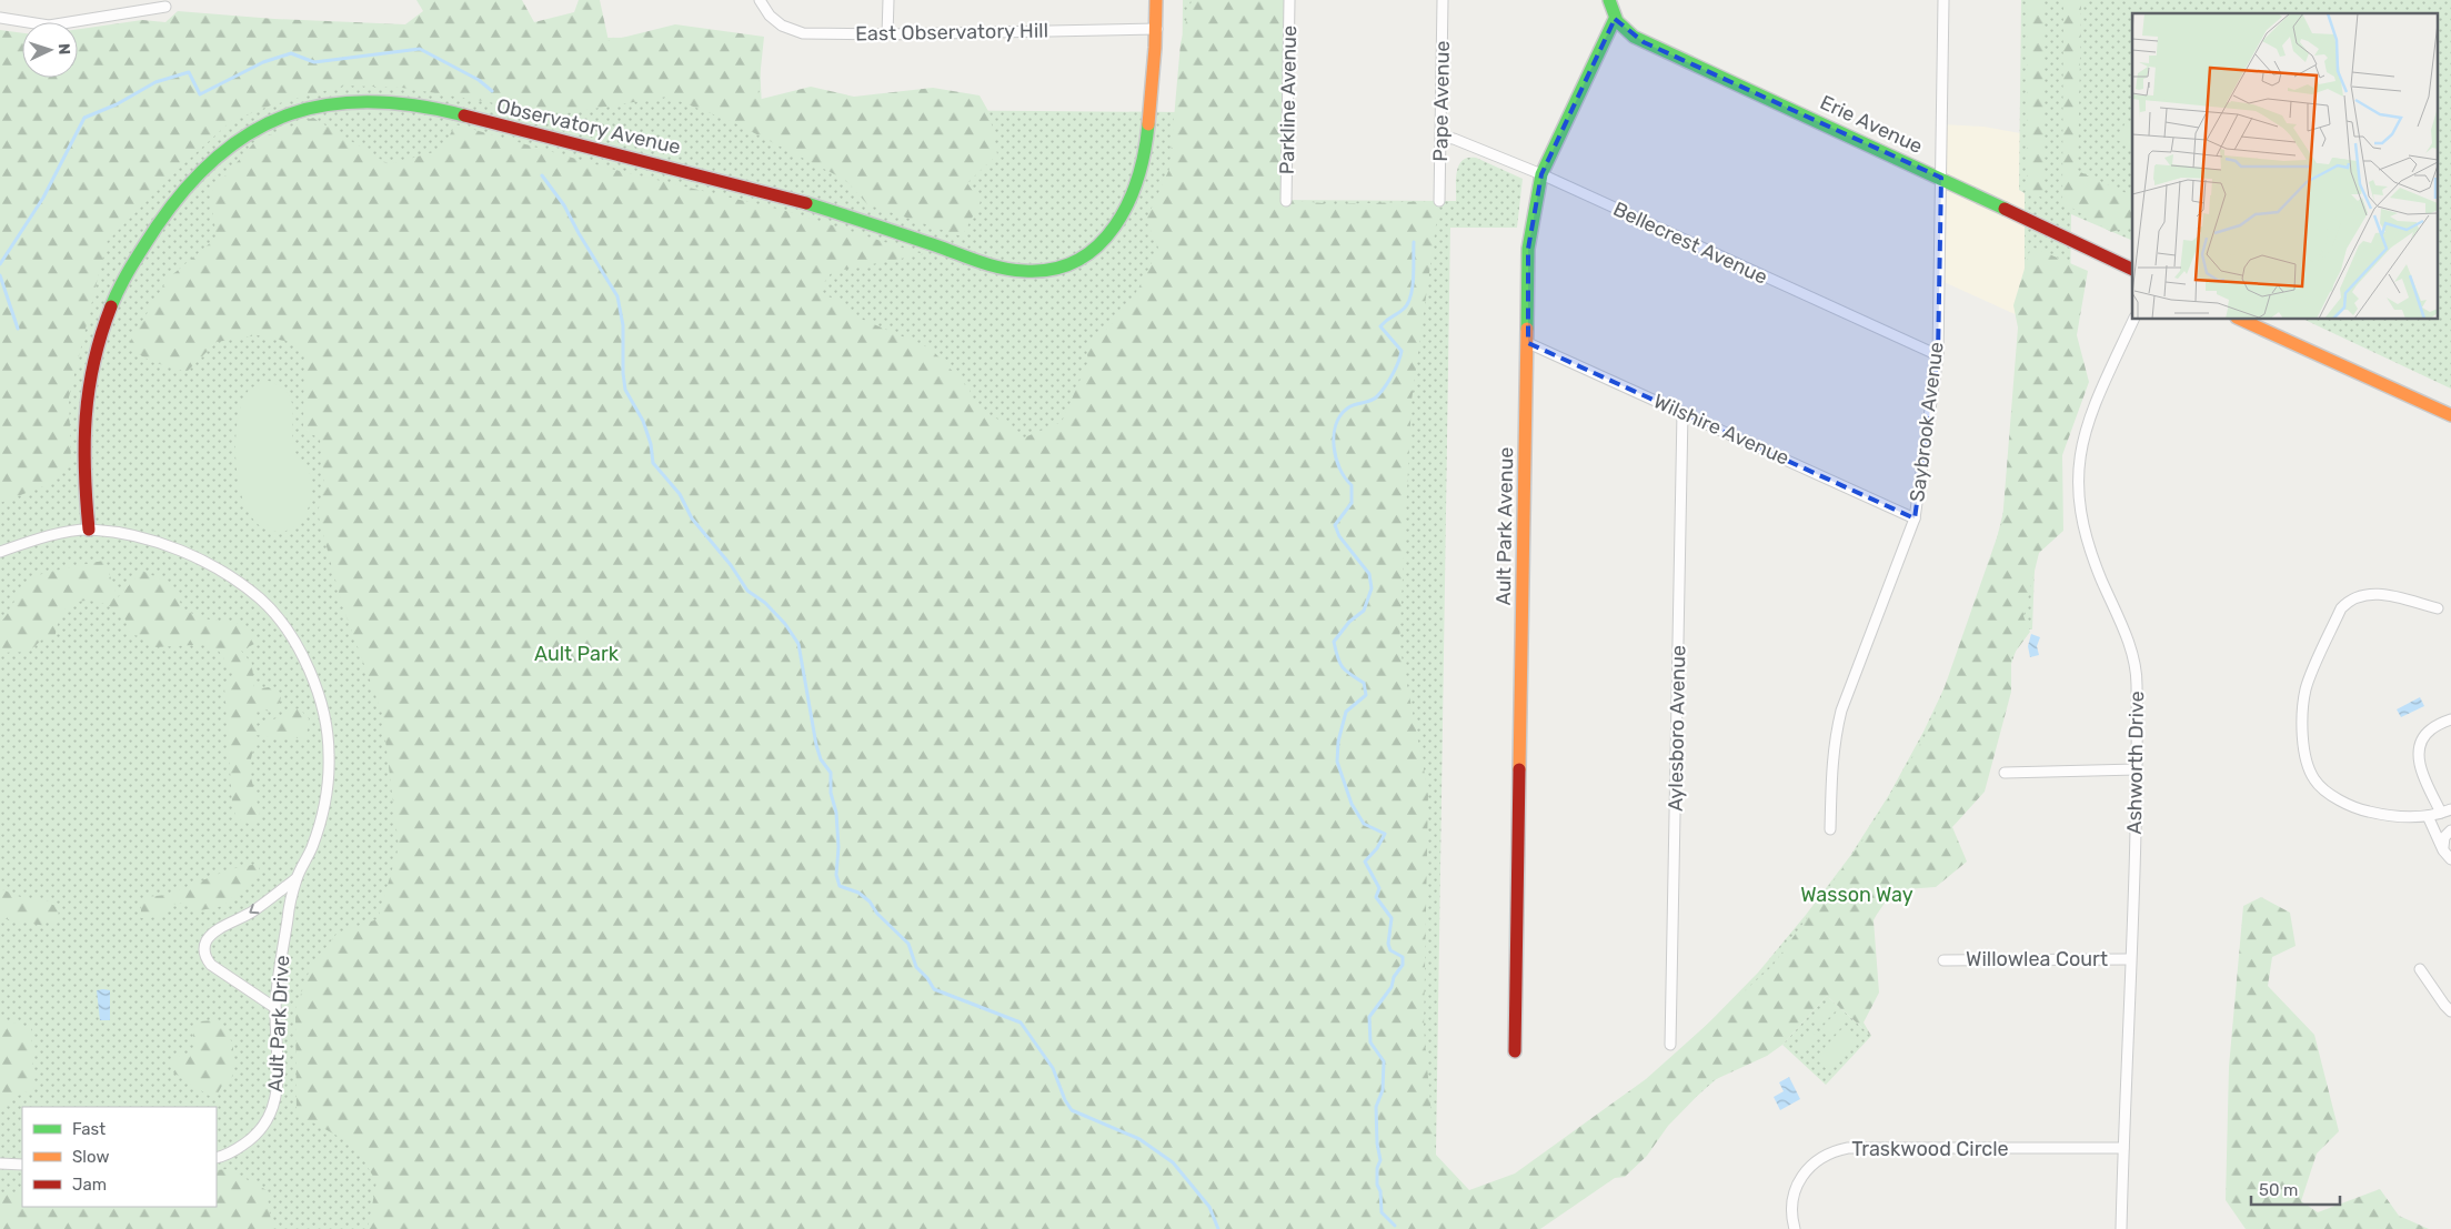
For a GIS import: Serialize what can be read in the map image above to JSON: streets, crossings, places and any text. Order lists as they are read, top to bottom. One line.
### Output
{"streets":{"street":["East Observatory Hill","Parkline Avenue","Pape Avenue","Erie Avenue","Observatory Avenue","Bellecrest Avenue","Saybrook Avenue","Wilshire Avenue","Ault Park Avenue","Aylesboro Avenue","Ashworth Drive","Willowlea Court","Ault Park Drive","Traskwood Circle"]},"crossings":[["East Observatory Hill","Observatory Avenue"],["Pape Avenue","Bellecrest Avenue"],["Erie Avenue","Saybrook Avenue"],["Erie Avenue","Ault Park Avenue"],["Observatory Avenue","Ault Park Drive"],["Bellecrest Avenue","Saybrook Avenue"],["Bellecrest Avenue","Ault Park Avenue"],["Saybrook Avenue","Wilshire Avenue"],["Wilshire Avenue","Ault Park Avenue"],["Wilshire Avenue","Aylesboro Avenue"],["Ashworth Drive","Willowlea Court"],["Ashworth Drive","Traskwood Circle"]],"parks":["Ault Park","Wasson Way"],"legend":["Fast","Slow","Jam"],"scale_bar":"50 m","north":"right"}
